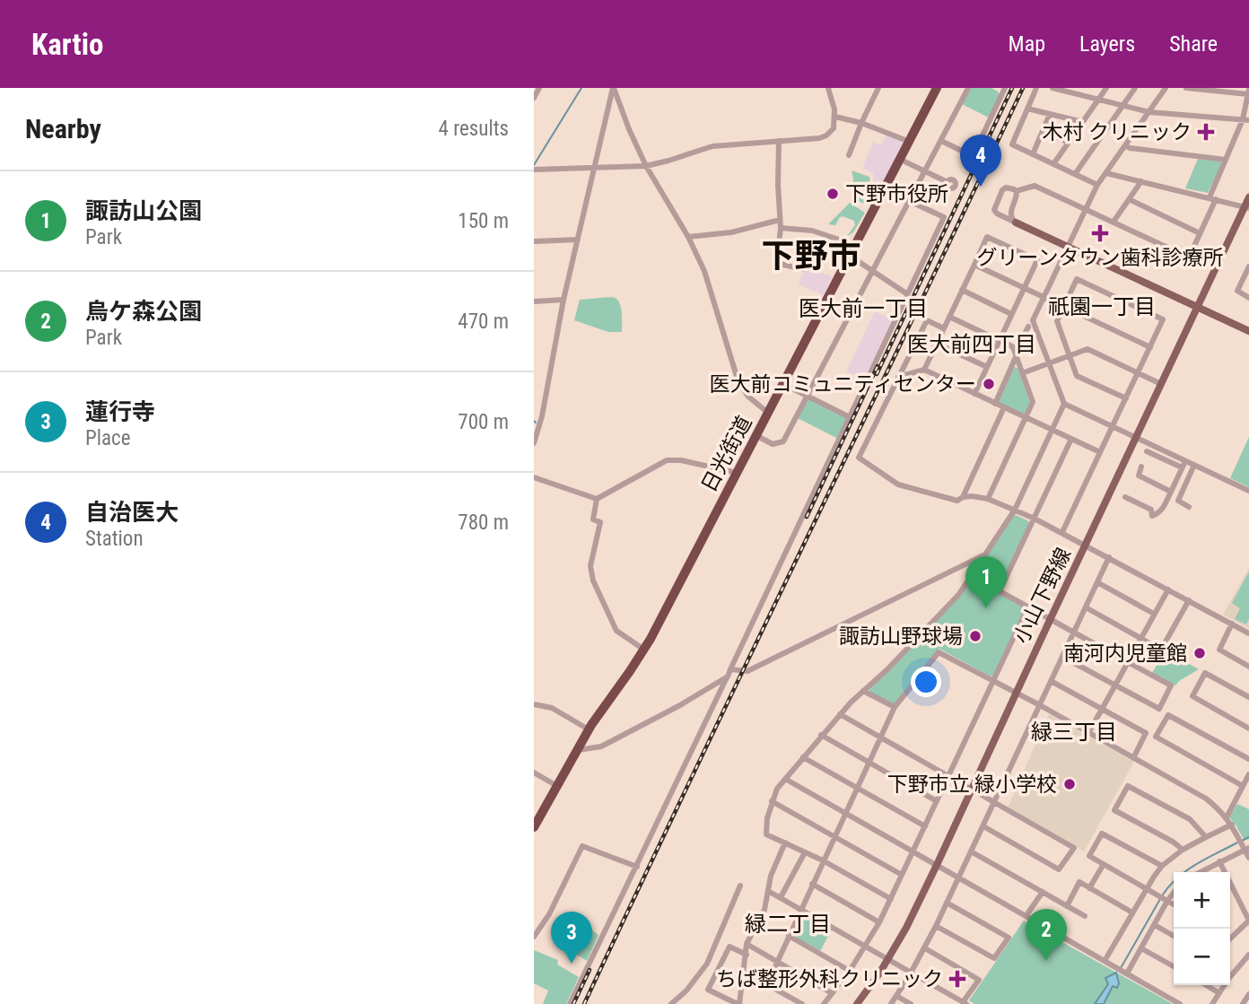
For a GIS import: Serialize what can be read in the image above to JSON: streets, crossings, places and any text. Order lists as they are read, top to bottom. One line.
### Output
{"streets":{"highway":["日光街道"],"main road":["小山下野線"]},"districts":["下野市","祇園一丁目","医大前一丁目","医大前四丁目","緑三丁目","緑二丁目"],"places":{"health":["木村 クリニック","グリーンタウン歯科診療所","ちば整形外科クリニック"],"other":["下野市役所","医大前コミュニティセンター","諏訪山野球場","南河内児童館","下野市立 緑小学校"]},"page":{"header":"Kartio","nav":["Map","Layers","Share"],"heading":["Nearby","4 results"],"pins":["4","1","2","3"],"list":[{"mark":"1","name":"諏訪山公園","note":"Park","value":"150 m"},{"mark":"2","name":"烏ケ森公園","note":"Park","value":"470 m"},{"mark":"3","name":"蓮行寺","note":"Place","value":"700 m"},{"mark":"4","name":"自治医大","note":"Station","value":"780 m"}],"map_buttons":["+","−"]}}
